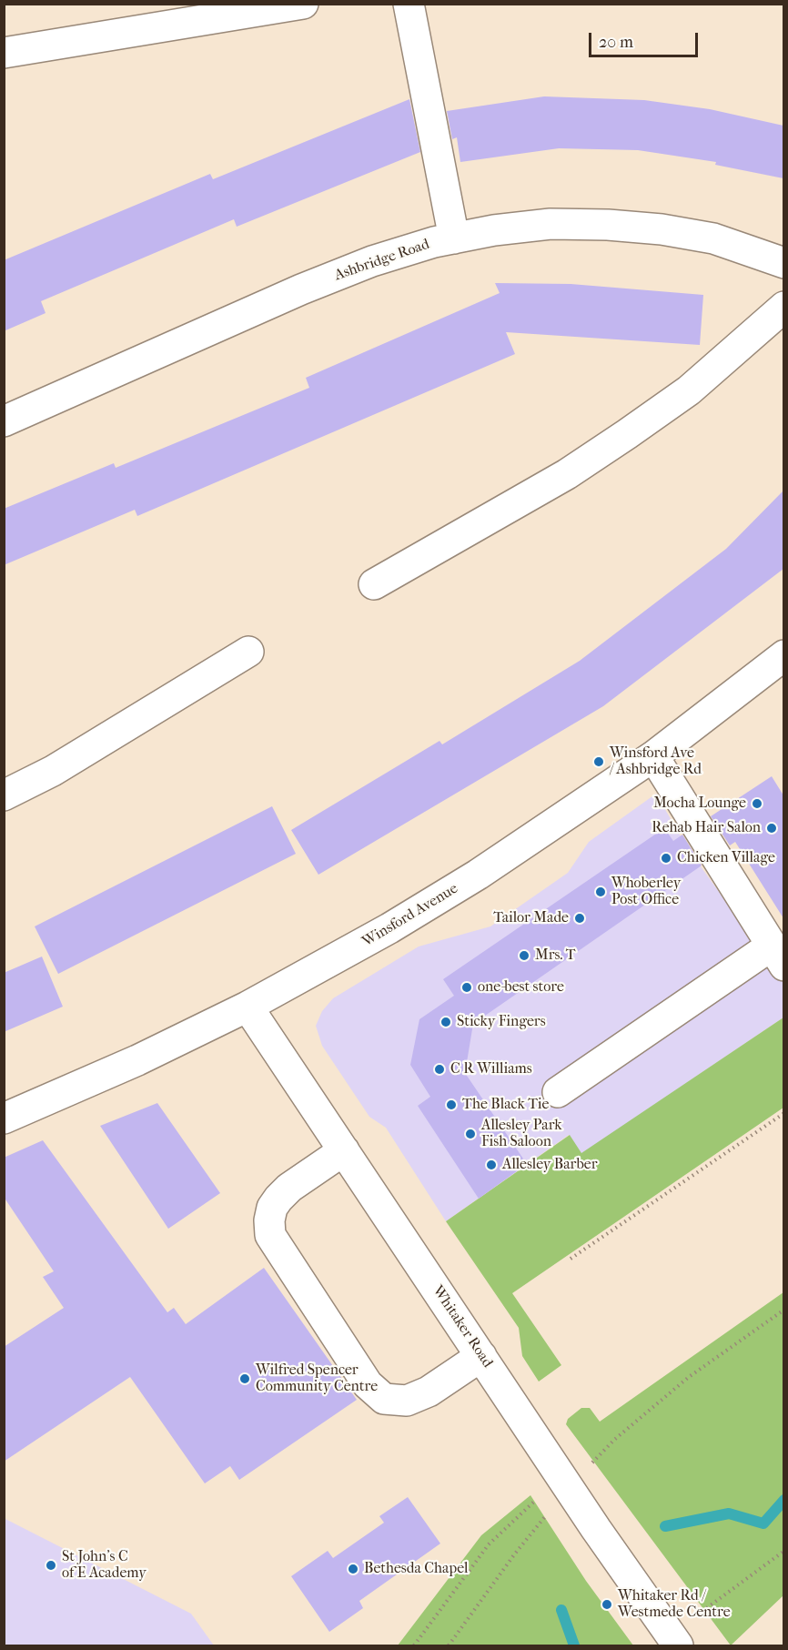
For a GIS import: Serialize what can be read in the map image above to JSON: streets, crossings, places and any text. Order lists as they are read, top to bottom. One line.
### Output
{"streets":{"street":["Ashbridge Road","Winsford Avenue","Whitaker Road"]},"crossings":[["Winsford Avenue","Whitaker Road"]],"places":["Winsford Ave / Ashbridge Rd","Mocha Lounge","Rehab Hair Salon","Chicken Village","Whoberley Post Office","Tailor Made","Mrs. T","one-best store","Sticky Fingers","C R Williams","The Black Tie","Allesley Park Fish Saloon","Allesley Barber","Wilfred Spencer Community Centre","St John's C of E Academy","Bethesda Chapel","Whitaker Rd / Westmede Centre"],"scale_bar":"20 m"}
